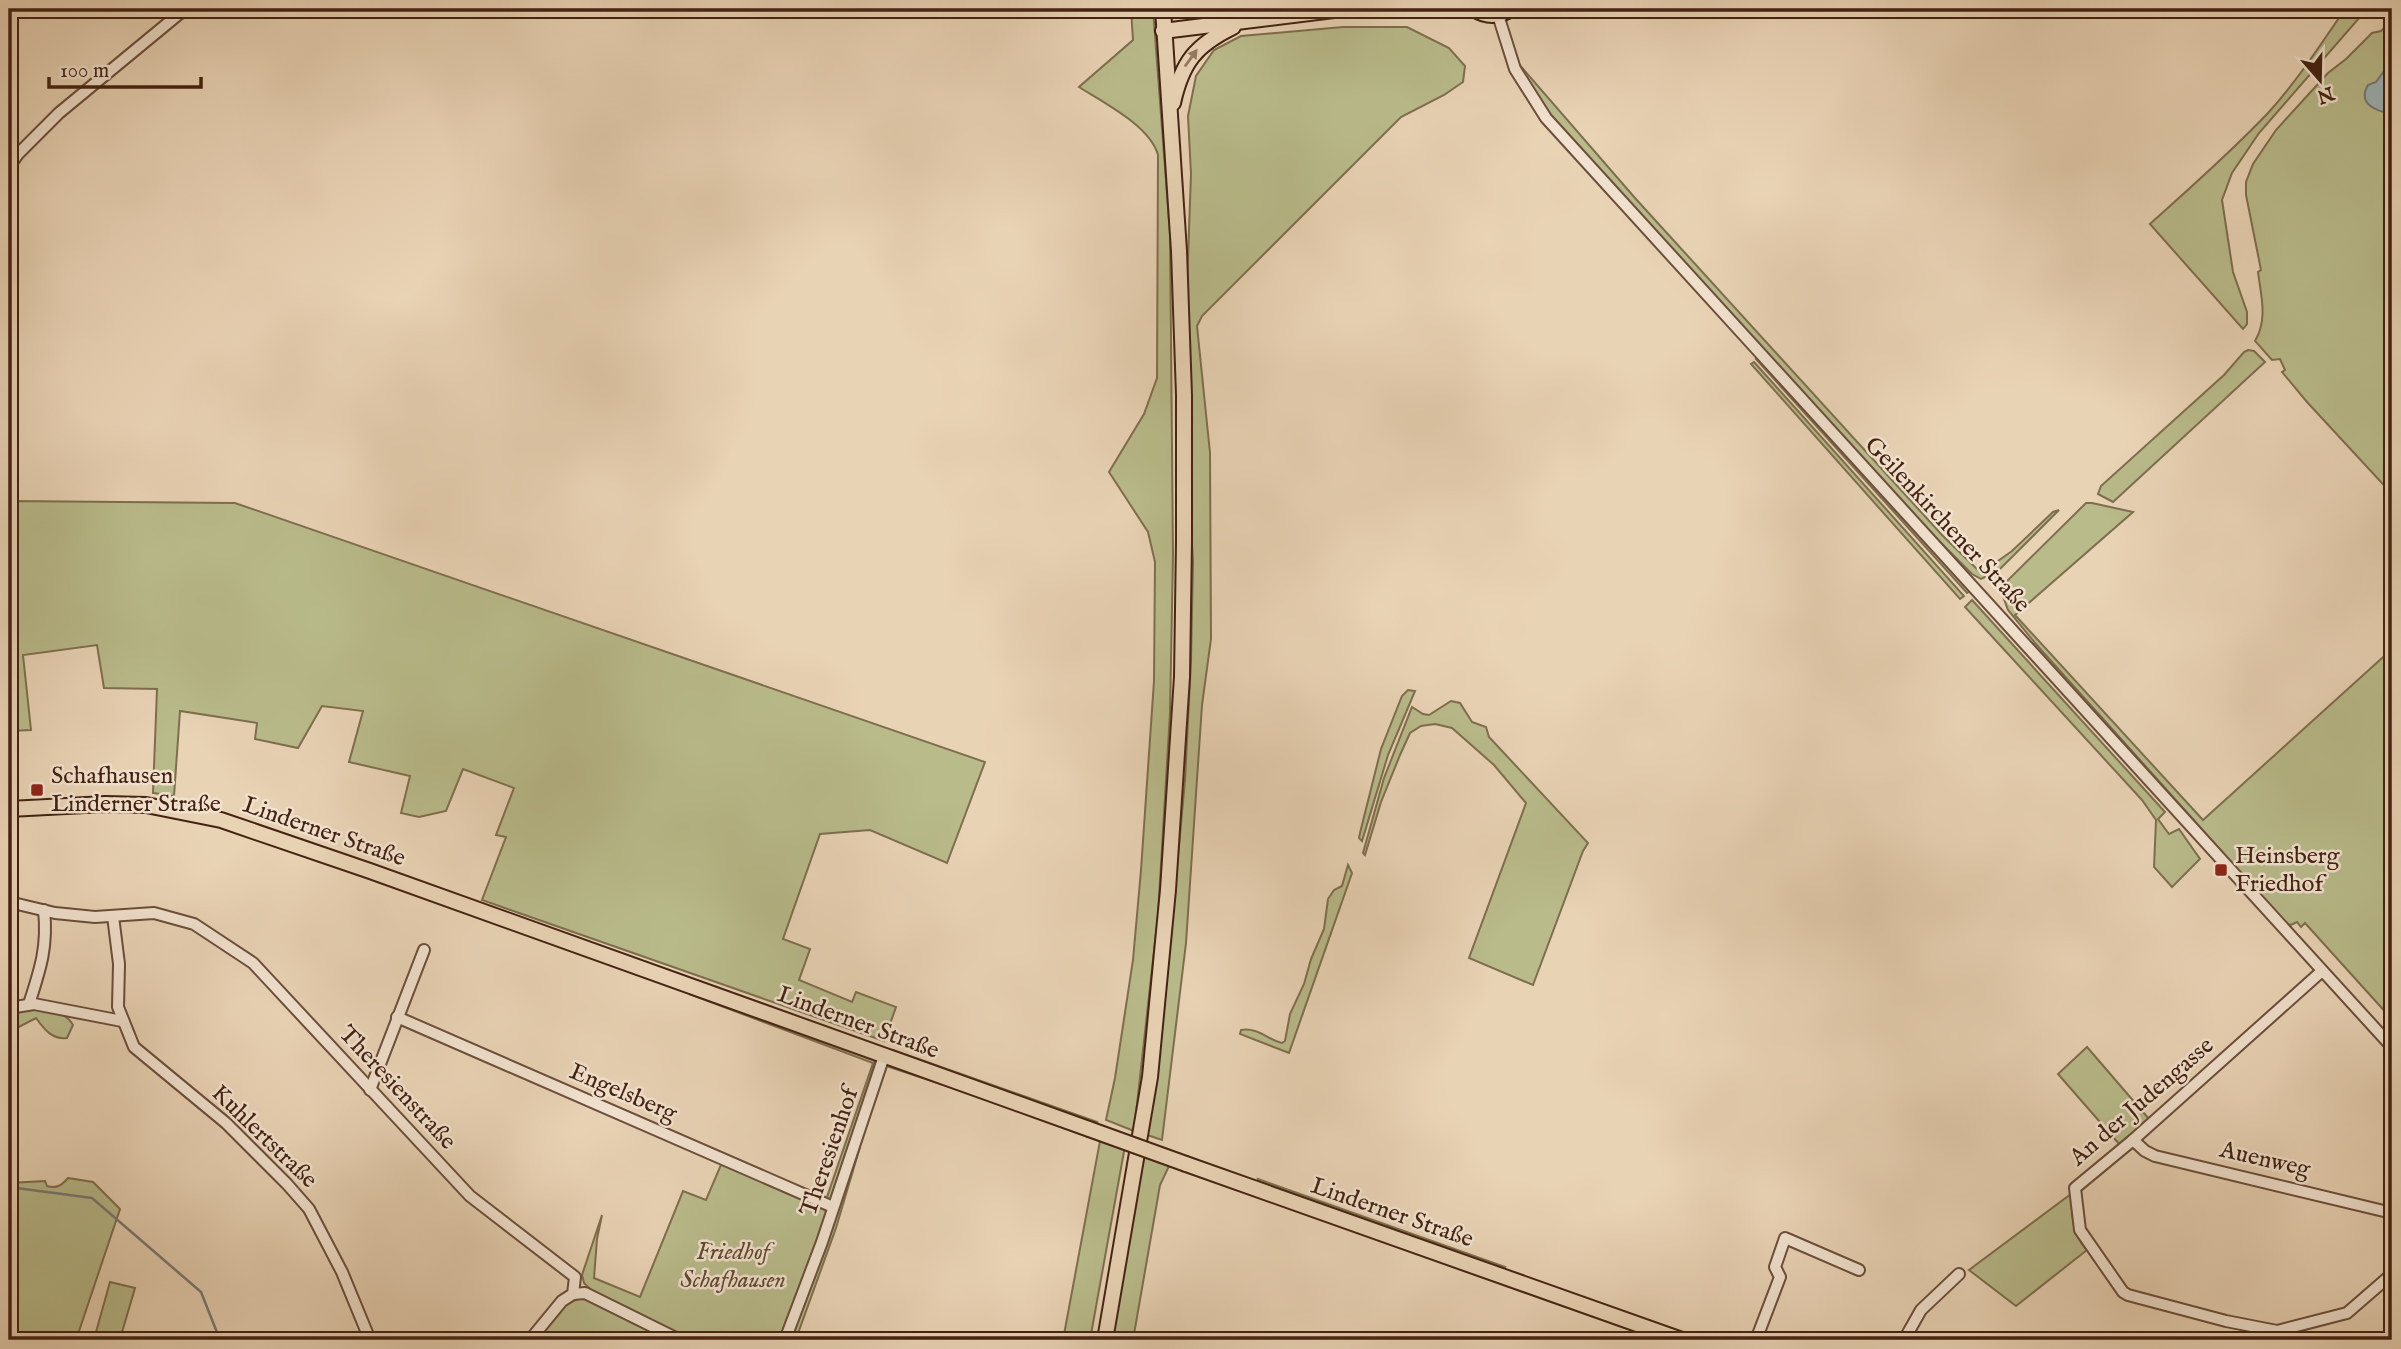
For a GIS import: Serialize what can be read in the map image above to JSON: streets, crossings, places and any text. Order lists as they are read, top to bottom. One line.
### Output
{"streets":{"main road":["Linderner Straße"],"street":["Geilenkirchener Straße","Theresienstraße","Engelsberg","An der Judengasse","Kuhlertstraße","Theresienhof","Auenweg"]},"crossings":[["Geilenkirchener Straße","An der Judengasse"],["Linderner Straße","Theresienhof"],["Theresienstraße","Kuhlertstraße"],["Engelsberg","Theresienhof"],["An der Judengasse","Auenweg"]],"parks":["Friedhof Schafhausen"],"places":{"transit":["Schafhausen Linderner Straße","Heinsberg Friedhof"]},"scale_bar":"100 m","north":"bottom"}
